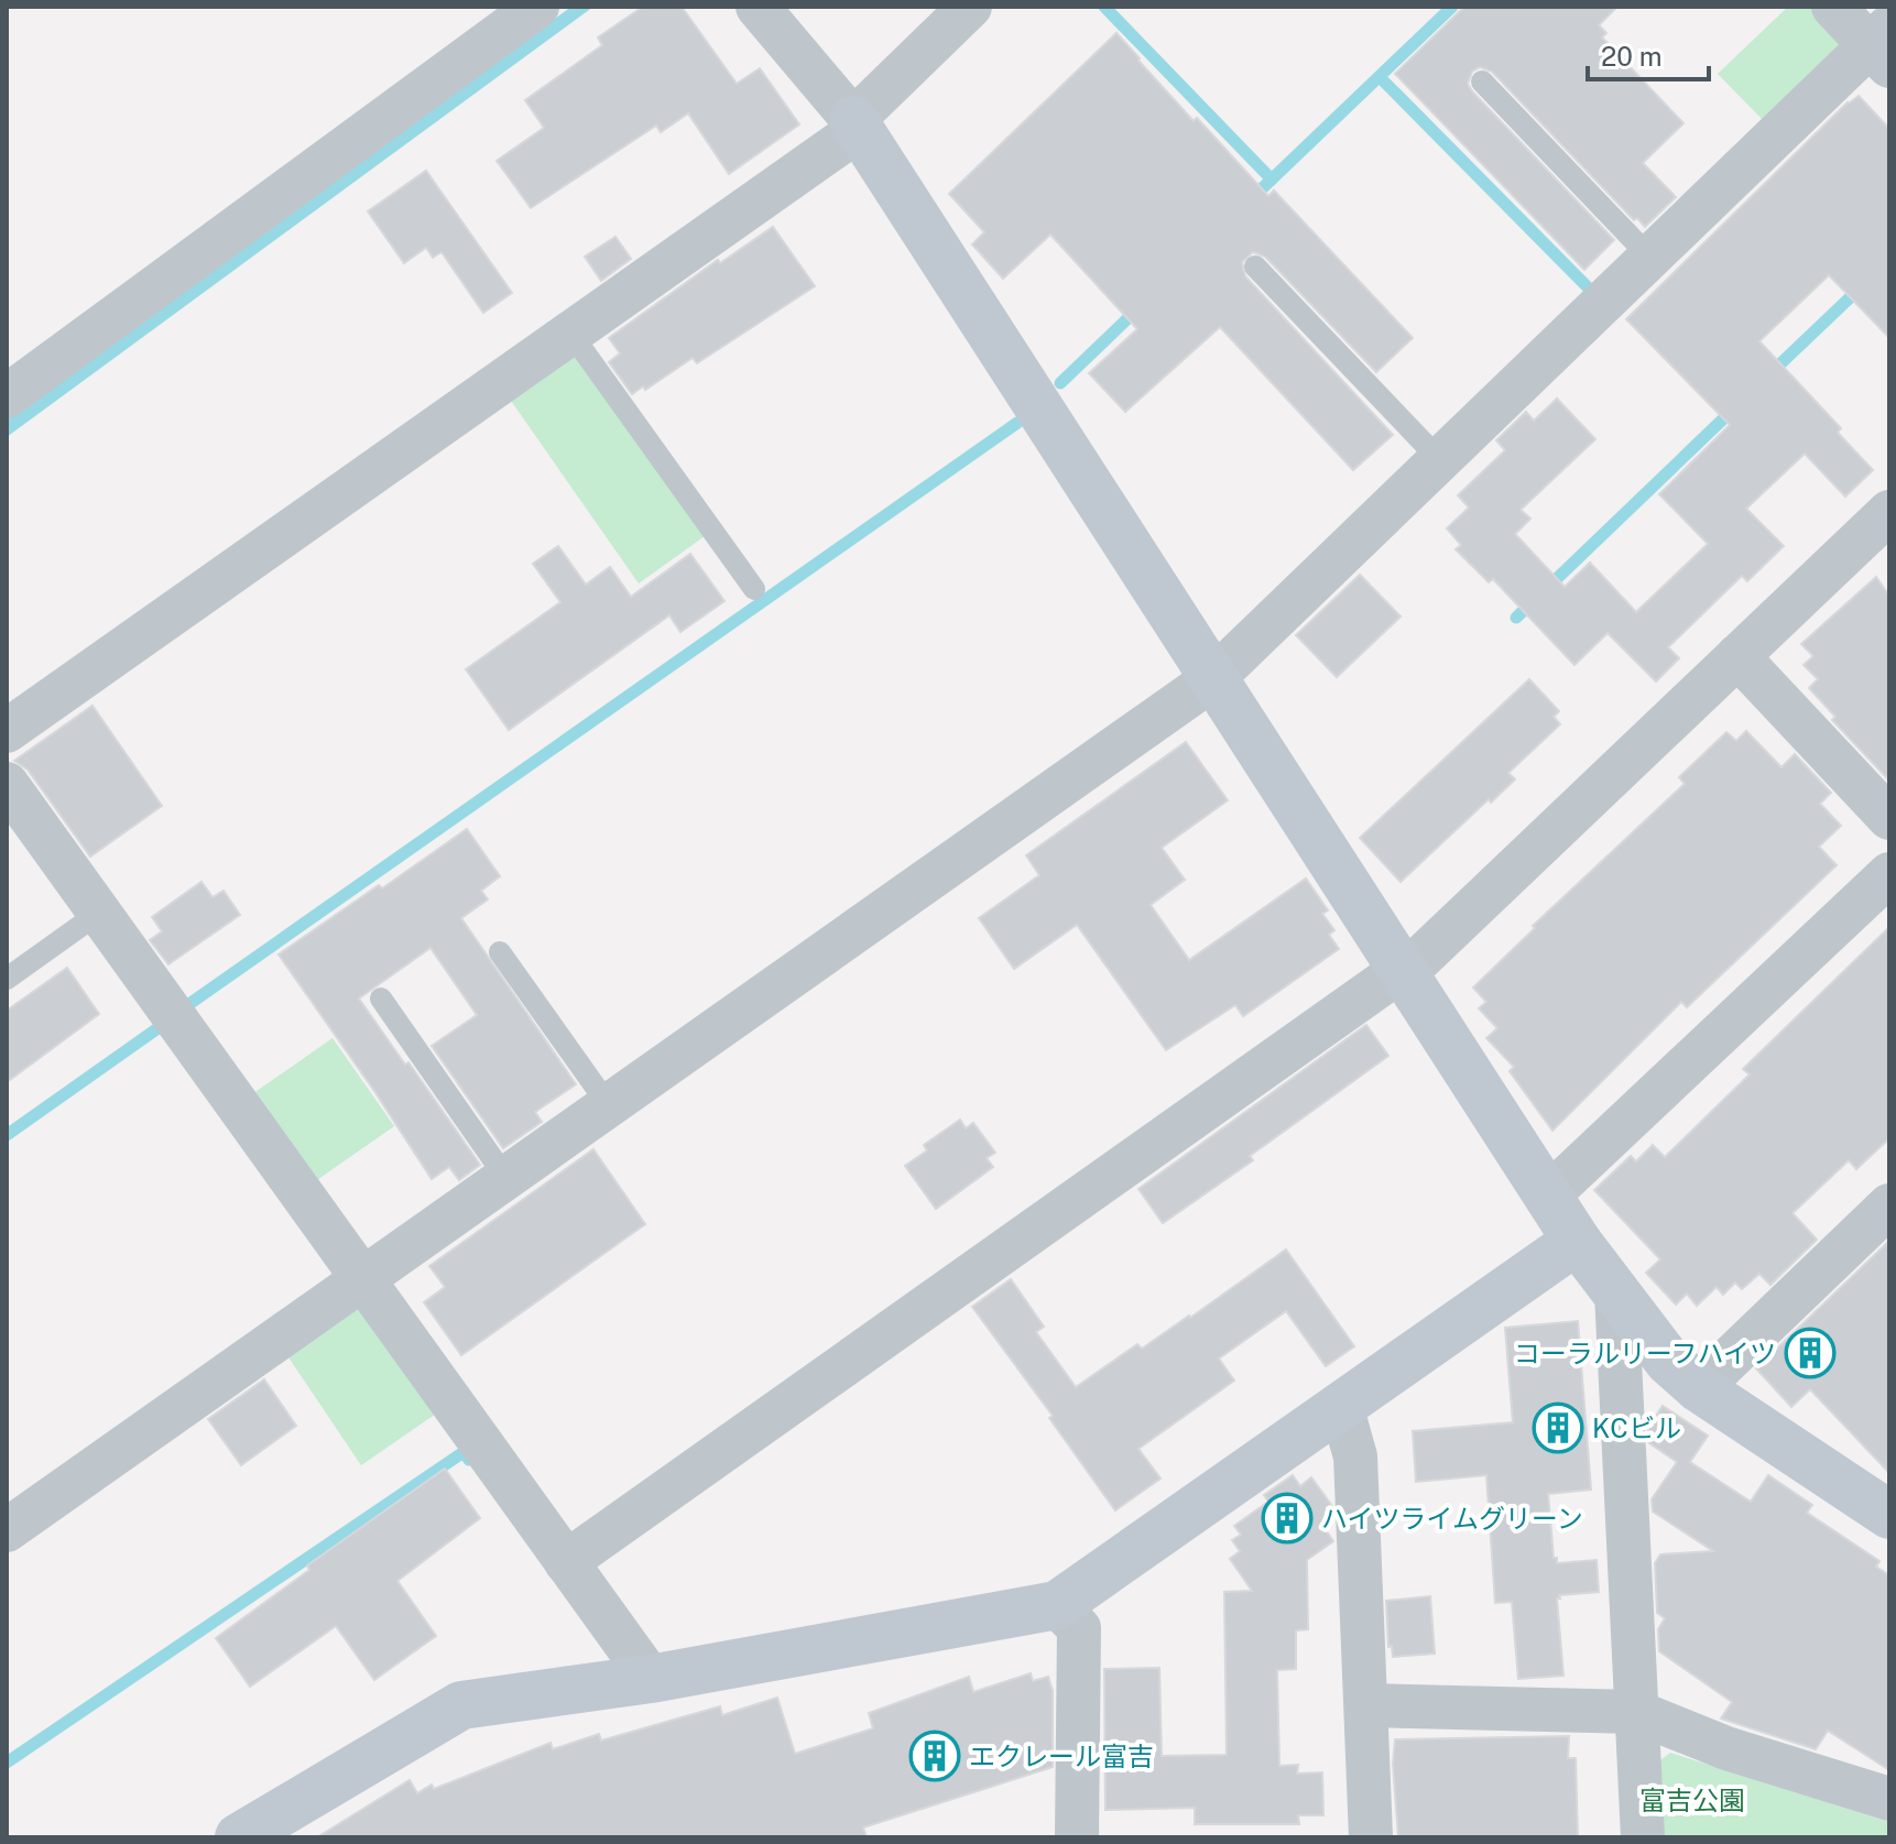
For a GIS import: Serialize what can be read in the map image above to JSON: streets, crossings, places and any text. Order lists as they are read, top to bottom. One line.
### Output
{"parks":["富吉公園"],"places":{"building":["コーラルリーフハイツ","KCビル","ハイツライムグリーン","エクレール富吉"]},"scale_bar":"20 m"}
